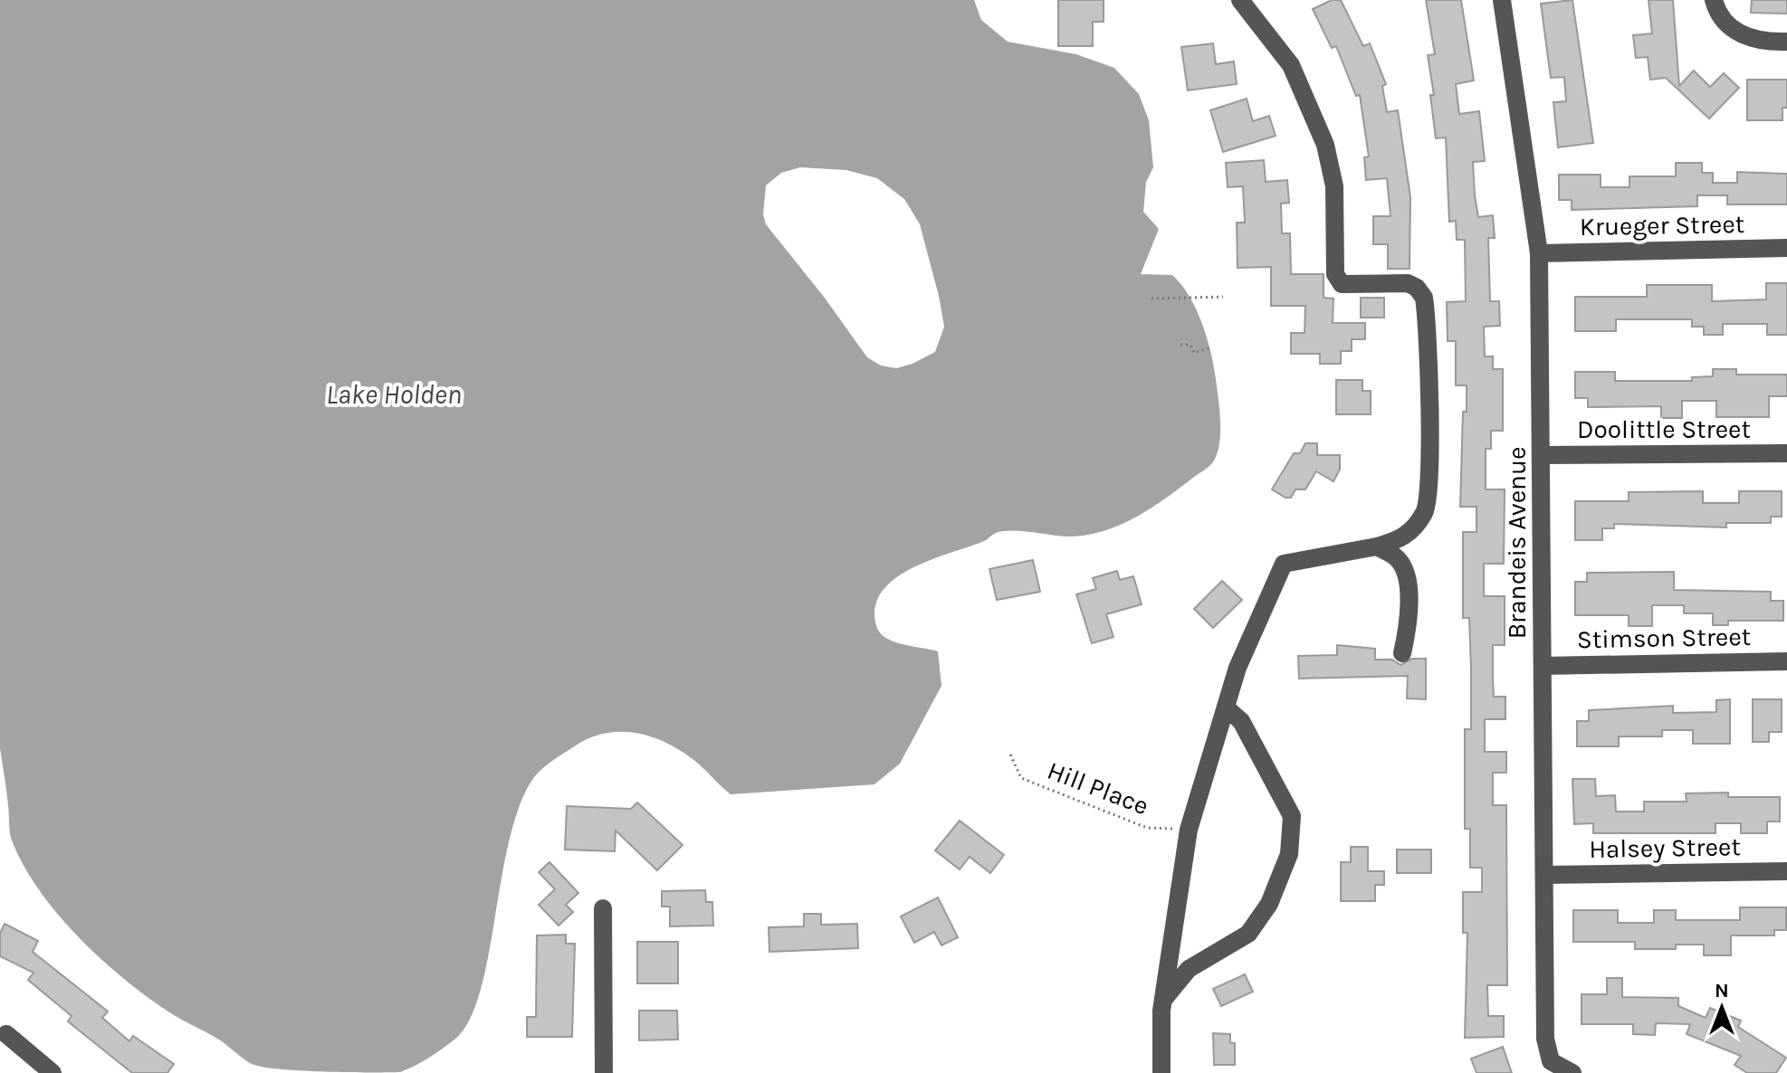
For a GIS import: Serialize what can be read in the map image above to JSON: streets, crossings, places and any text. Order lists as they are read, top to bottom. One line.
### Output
{"streets":{"street":["Krueger Street","Doolittle Street","Brandeis Avenue","Stimson Street","Halsey Street"],"path":["Hill Place"]},"crossings":[["Krueger Street","Brandeis Avenue"],["Doolittle Street","Brandeis Avenue"],["Brandeis Avenue","Stimson Street"],["Brandeis Avenue","Halsey Street"]],"water":["Lake Holden"],"north":"top"}
